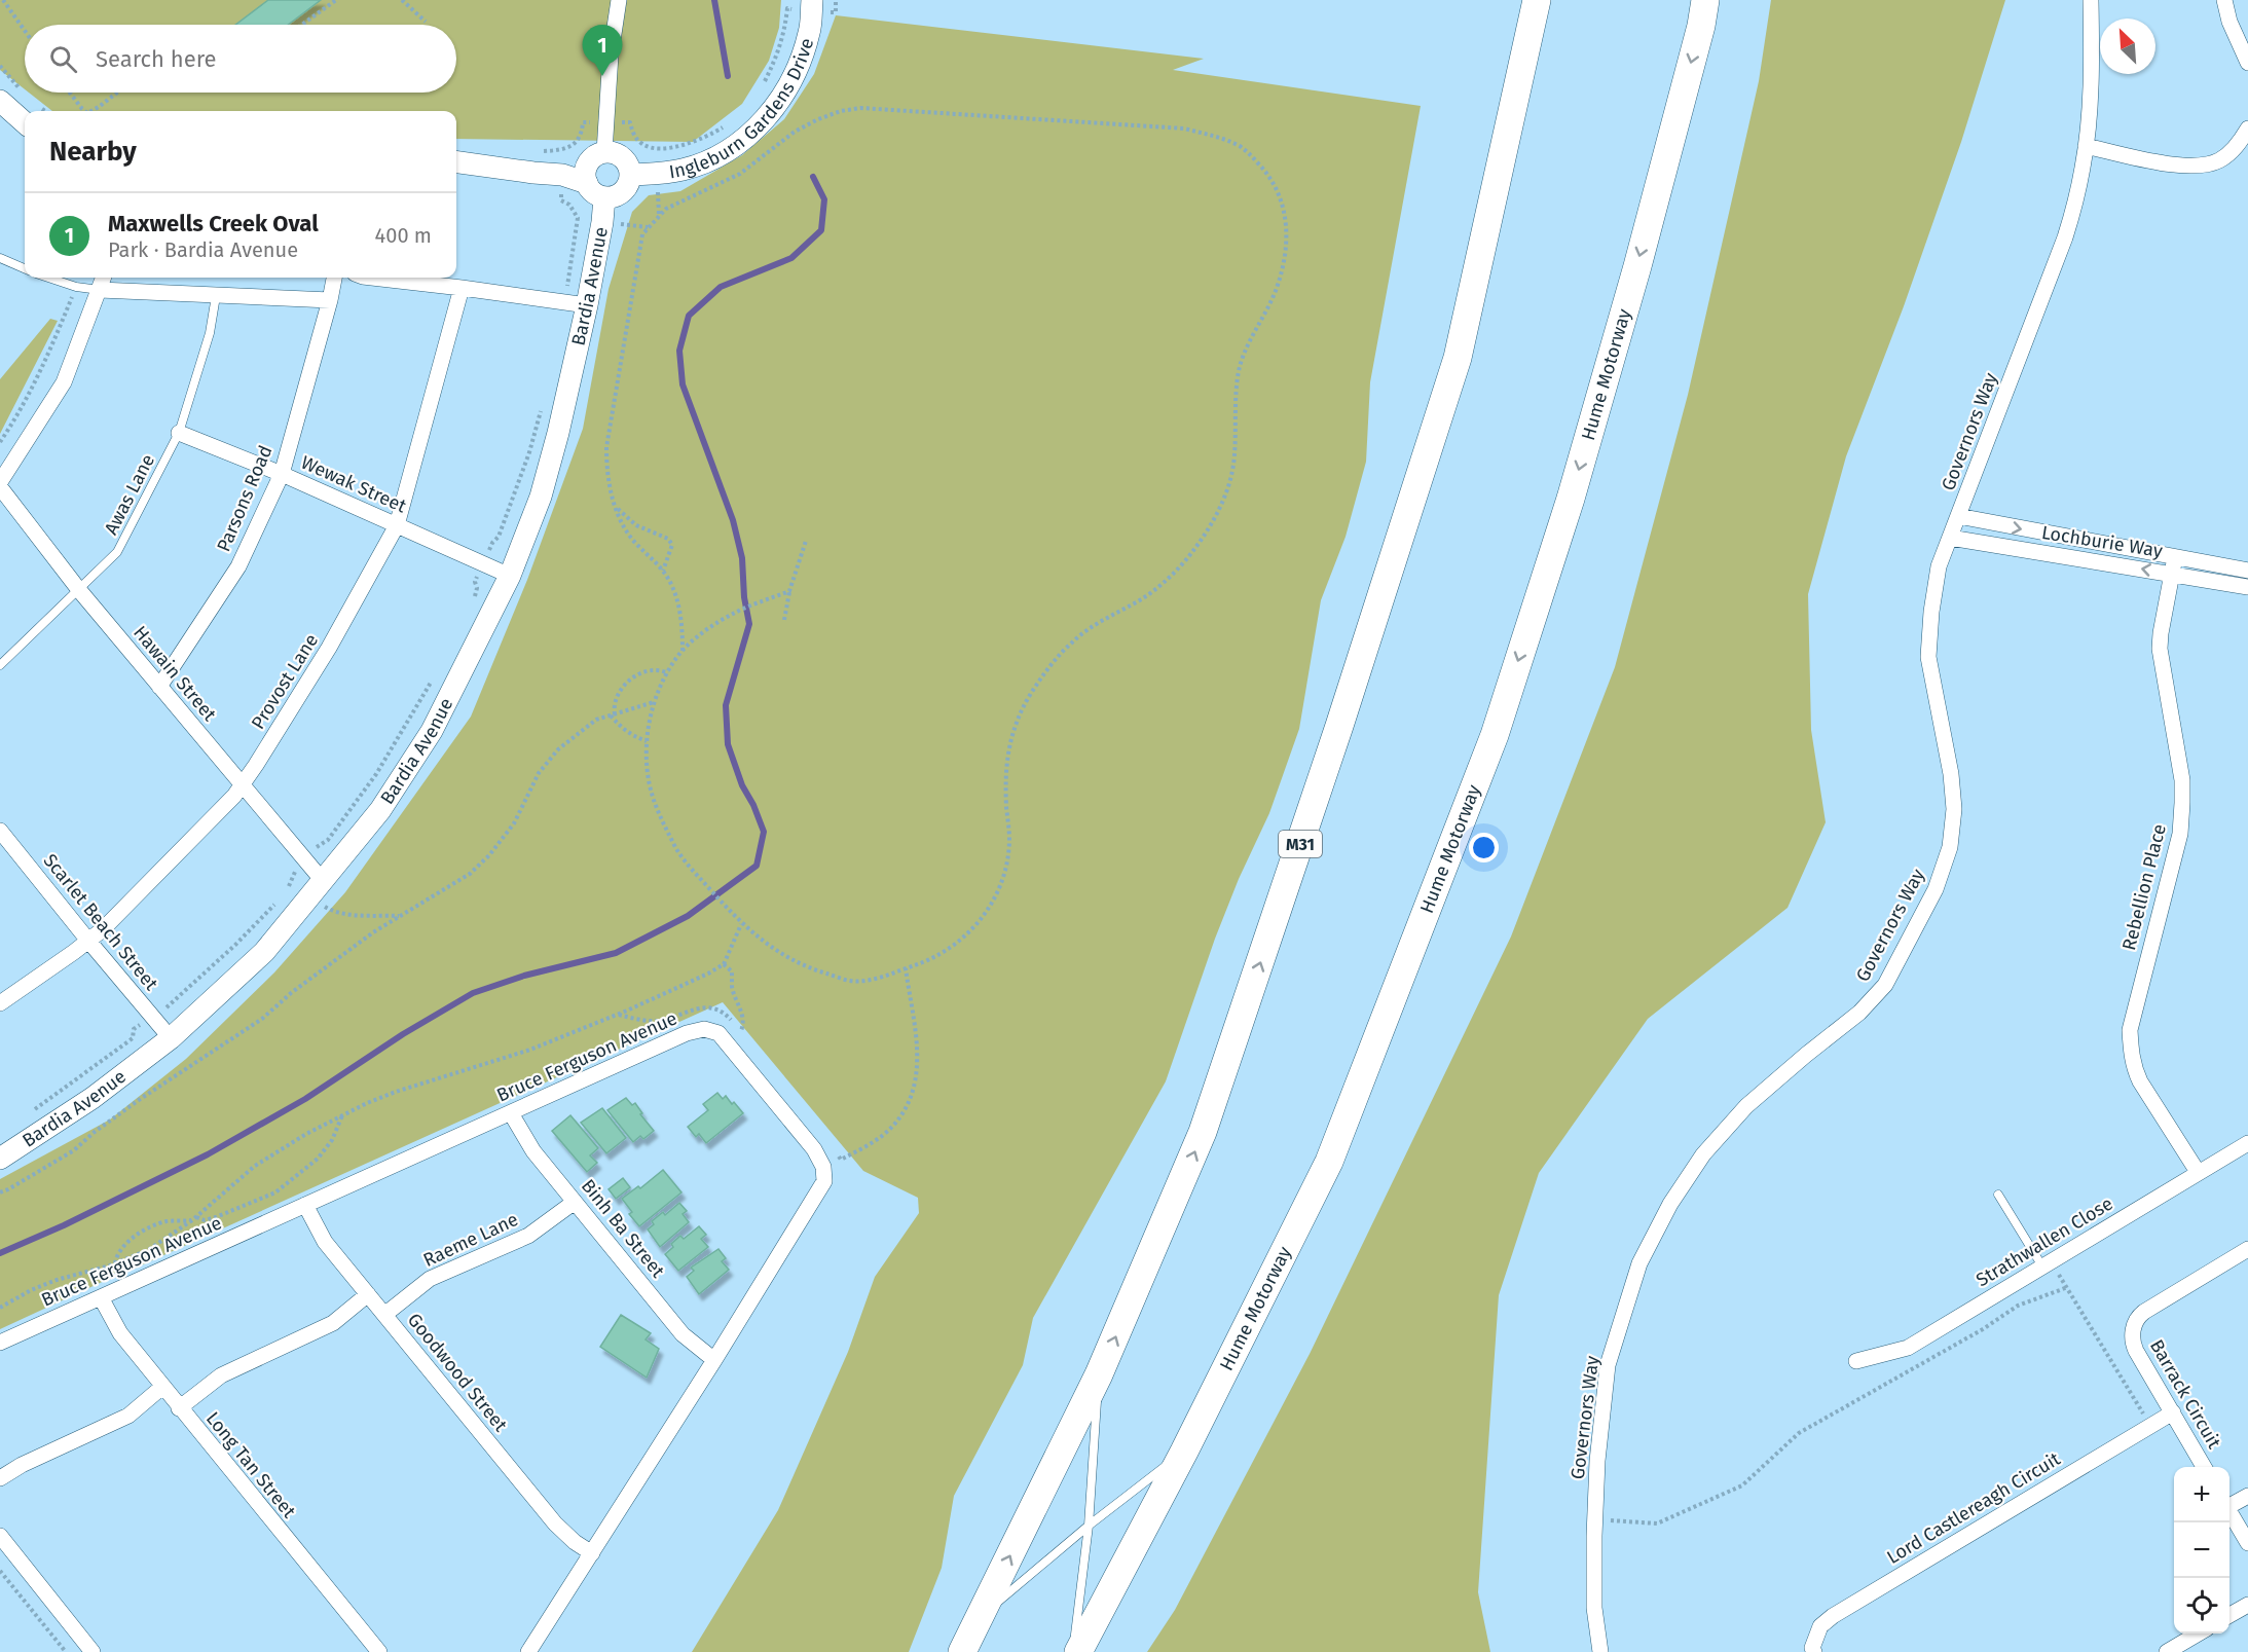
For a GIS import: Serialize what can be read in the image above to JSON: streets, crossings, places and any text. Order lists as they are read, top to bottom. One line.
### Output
{"streets":{"highway":["Hume Motorway","M31"],"street":["Ingleburn Gardens Drive","Bardia Avenue","Governors Way","Wewak Street","Parsons Road","Lochburie Way","Hawain Street","Provost Lane","Rebellion Place","Scarlet Beach Street","Bruce Ferguson Avenue","Binh Ba Street","Raeme Lane","Strathwallen Close","Goodwood Street","Barrack Circuit","Long Tan Street","Lord Castlereagh Circuit"],"lane":["Awas Lane"]},"crossings":[["Ingleburn Gardens Drive","Bardia Avenue"],["Bardia Avenue","Wewak Street"],["Bardia Avenue","Hawain Street"],["Bardia Avenue","Scarlet Beach Street"],["Governors Way","Lochburie Way"],["Wewak Street","Awas Lane"],["Wewak Street","Parsons Road"],["Wewak Street","Provost Lane"],["Awas Lane","Hawain Street"],["Parsons Road","Hawain Street"],["Lochburie Way","Rebellion Place"],["Hawain Street","Provost Lane"],["Provost Lane","Scarlet Beach Street"],["Rebellion Place","Strathwallen Close"],["Bruce Ferguson Avenue","Binh Ba Street"],["Bruce Ferguson Avenue","Goodwood Street"],["Bruce Ferguson Avenue","Long Tan Street"],["Binh Ba Street","Raeme Lane"],["Raeme Lane","Goodwood Street"],["Barrack Circuit","Lord Castlereagh Circuit"]],"north":"top left","page":{"pins":"1","search":"Search here","heading":"Nearby","list":[{"mark":"1","name":"Maxwells Creek Oval","note":"Park · Bardia Avenue","value":"400 m"}],"map_buttons":["+","−"]}}
